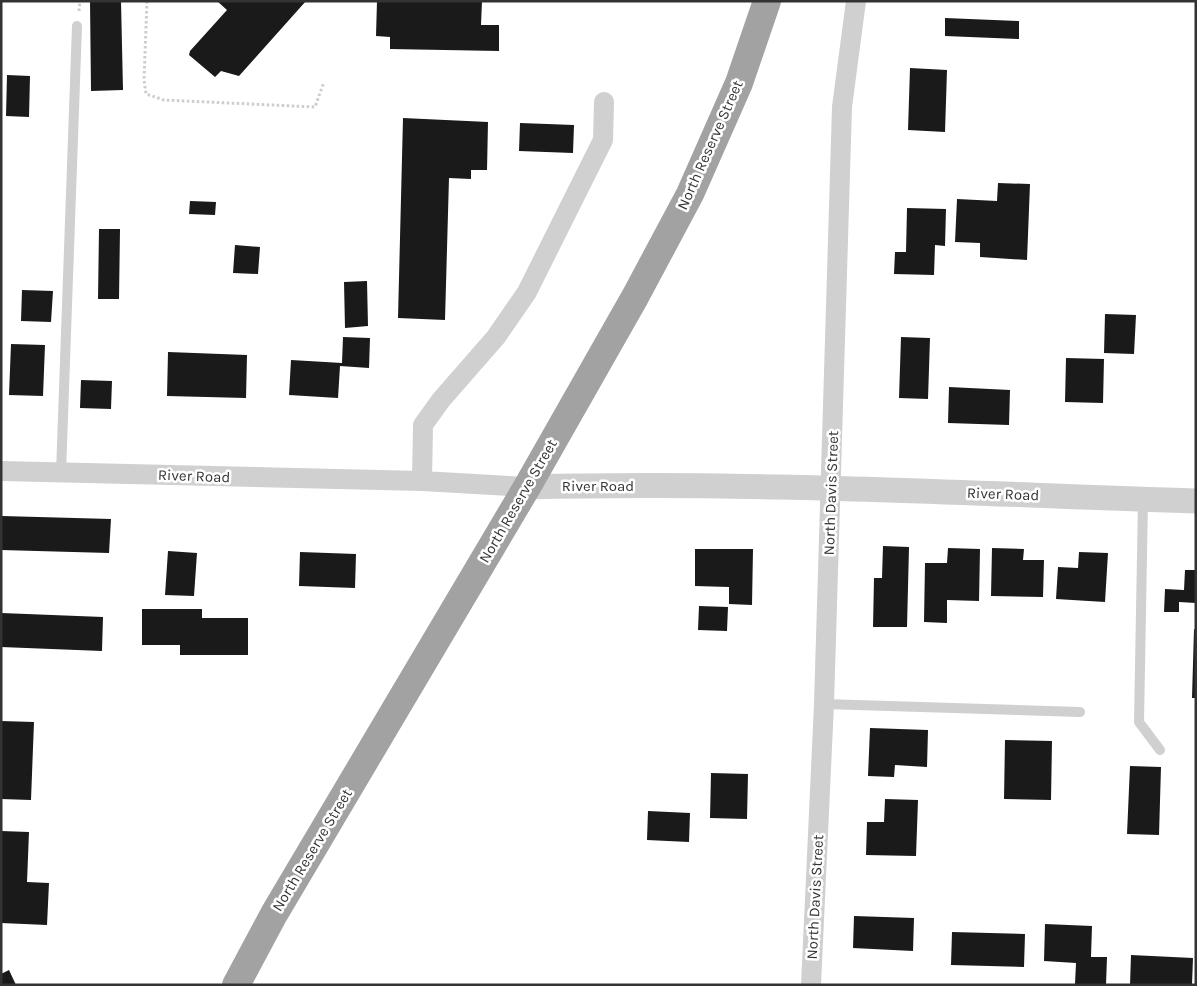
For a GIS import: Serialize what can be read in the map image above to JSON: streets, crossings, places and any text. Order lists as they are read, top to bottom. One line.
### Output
{"streets":{"highway":["North Reserve Street"],"street":["River Road","North Davis Street"]},"crossings":[["North Reserve Street","River Road"],["River Road","North Davis Street"]]}
